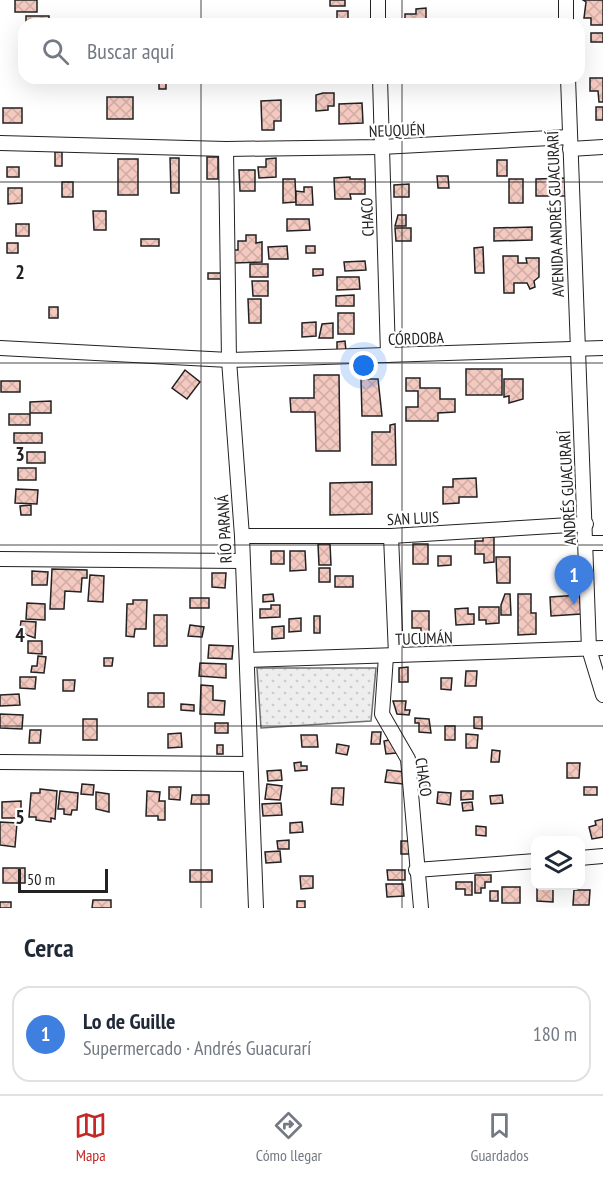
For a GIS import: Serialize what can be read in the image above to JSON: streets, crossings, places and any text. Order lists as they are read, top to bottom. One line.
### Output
{"streets":{"street":["NEUQUÉN","AVENIDA ANDRÉS GUACURARÍ","CHACO","CÓRDOBA","ANDRÉS GUACURARÍ","SAN LUIS","RÍO PARANÁ","TUCUMÁN"]},"crossings":[["NEUQUÉN","AVENIDA ANDRÉS GUACURARÍ"],["NEUQUÉN","CHACO"],["NEUQUÉN","RÍO PARANÁ"],["AVENIDA ANDRÉS GUACURARÍ","CÓRDOBA"],["AVENIDA ANDRÉS GUACURARÍ","ANDRÉS GUACURARÍ"],["CHACO","CÓRDOBA"],["CHACO","SAN LUIS"],["CHACO","TUCUMÁN"],["CÓRDOBA","ANDRÉS GUACURARÍ"],["CÓRDOBA","RÍO PARANÁ"],["ANDRÉS GUACURARÍ","SAN LUIS"],["ANDRÉS GUACURARÍ","TUCUMÁN"],["SAN LUIS","RÍO PARANÁ"],["RÍO PARANÁ","TUCUMÁN"]],"scale_bar":"50 m","page":{"search":"Buscar aquí","pins":"1","scale":"50 m","heading":"Cerca","list":[{"mark":"1","name":"Lo de Guille","note":"Supermercado · Andrés Guacurarí","value":"180 m"}],"nav":["Mapa","Cómo llegar","Guardados"]},"grid":{"rows":["2","3","4","5"]}}
